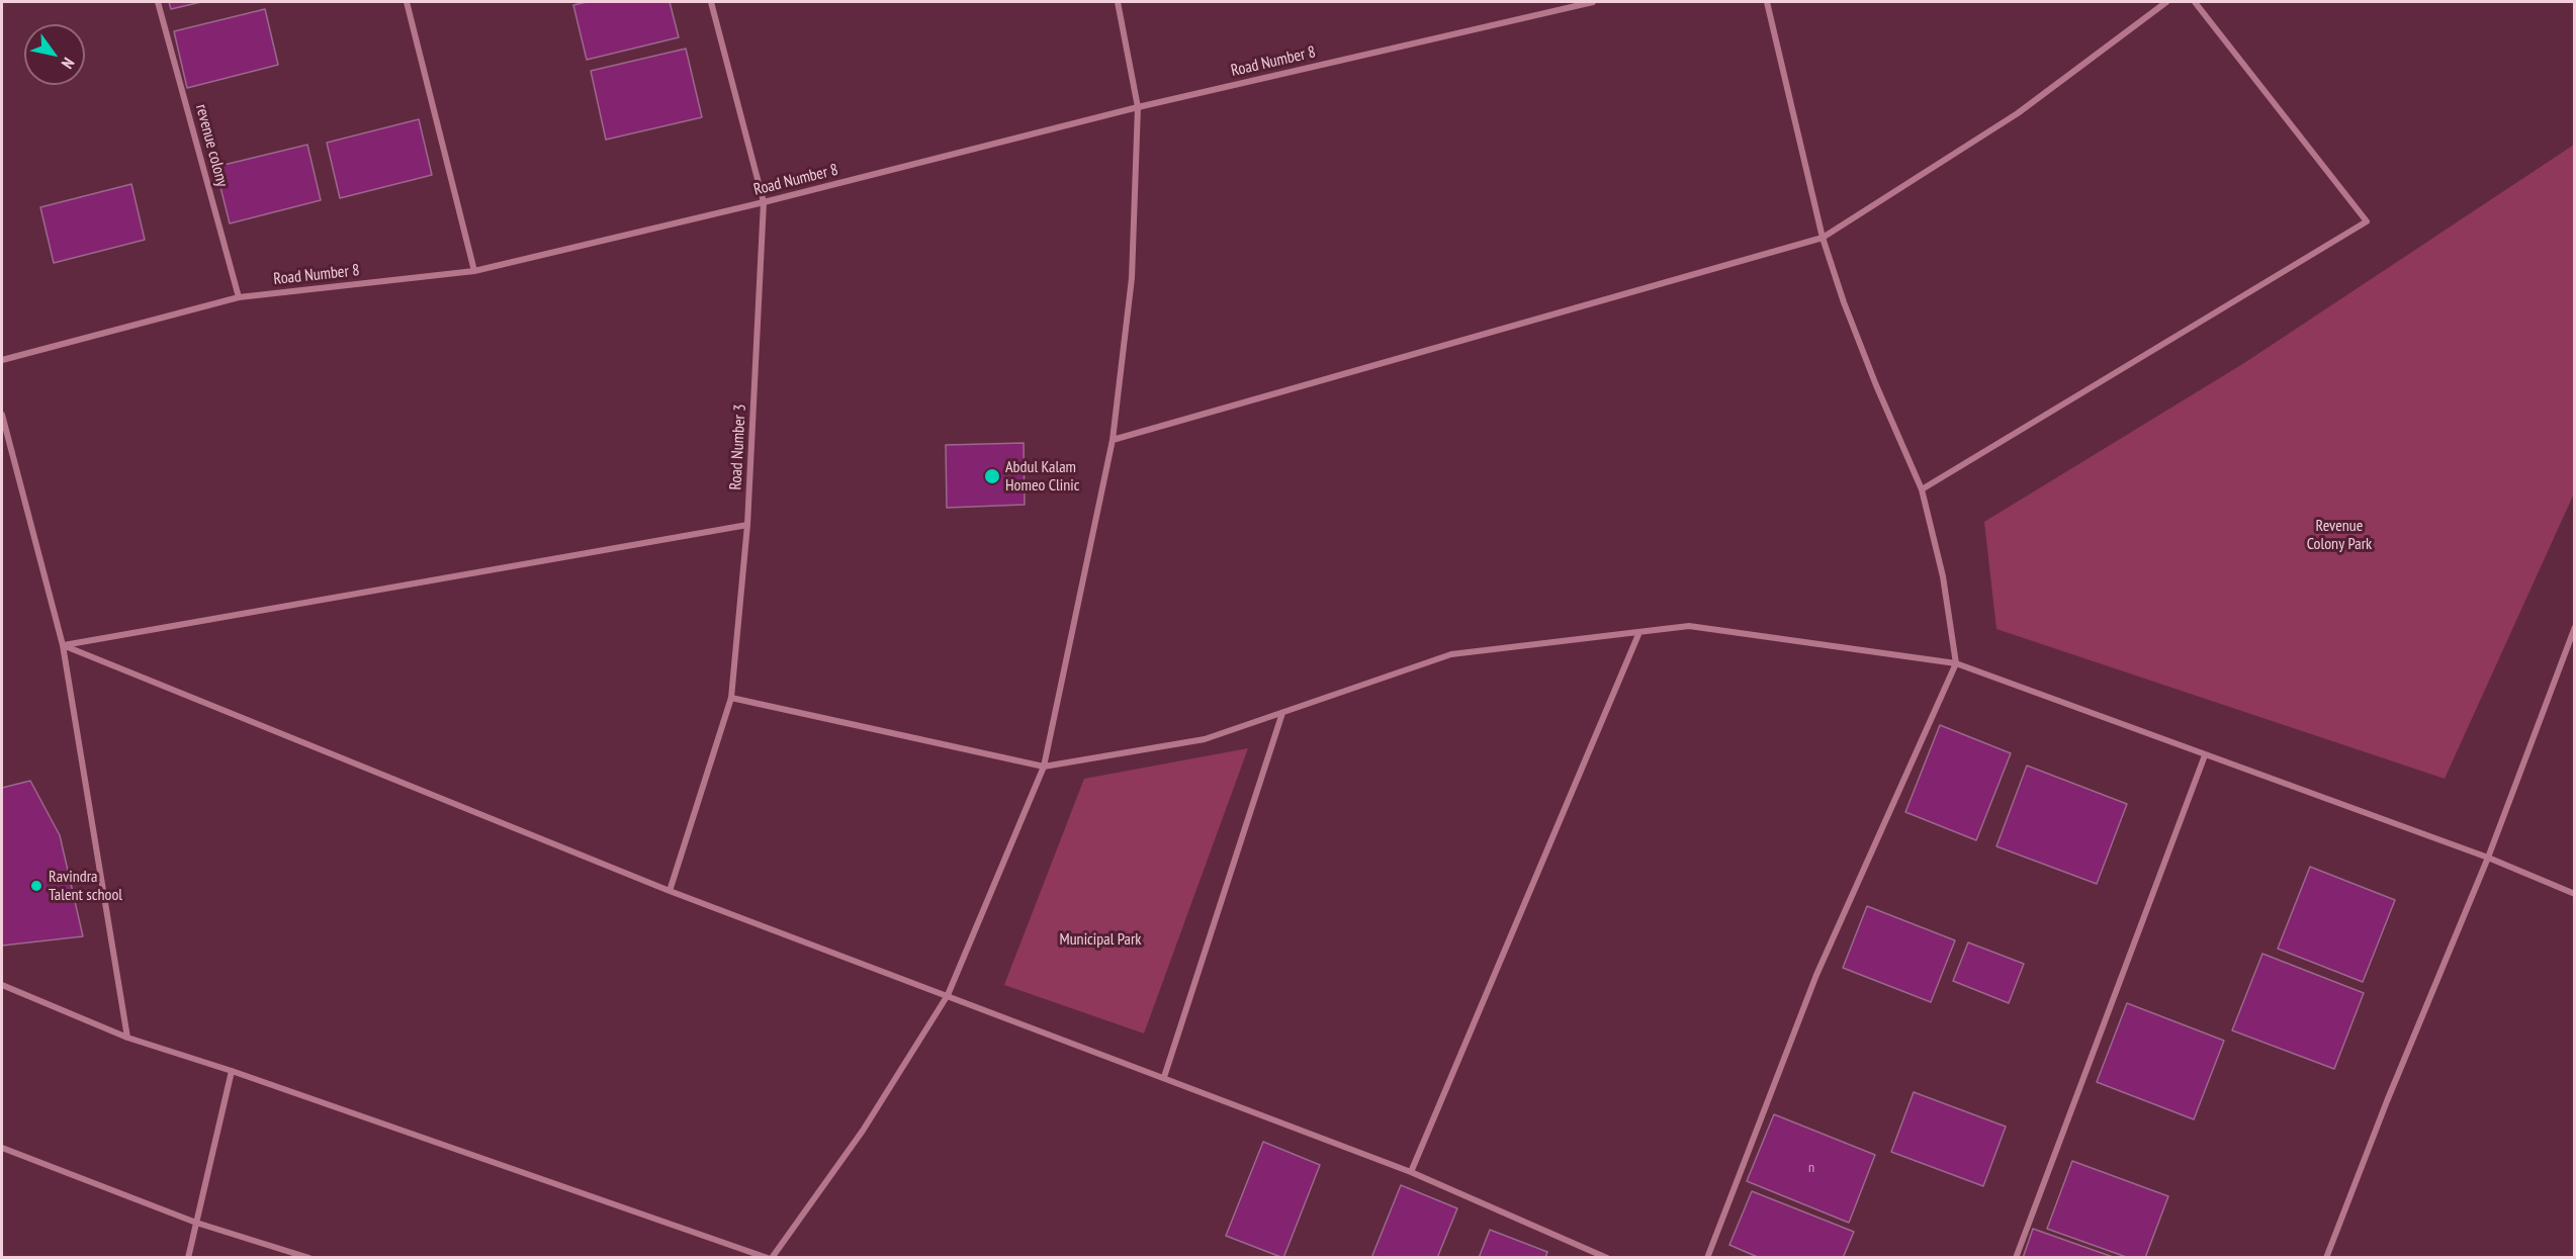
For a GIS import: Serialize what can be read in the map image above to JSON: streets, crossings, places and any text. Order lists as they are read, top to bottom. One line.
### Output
{"streets":{"street":["Road Number 8","revenue colony","Road Number 3"]},"crossings":[["Road Number 8","revenue colony"],["Road Number 8","Road Number 3"]],"parks":["Revenue Colony Park","Municipal Park"],"places":["Abdul Kalam Homeo Clinic","Ravindra Talent school"],"house_numbers":["n"],"north":"bottom right"}
